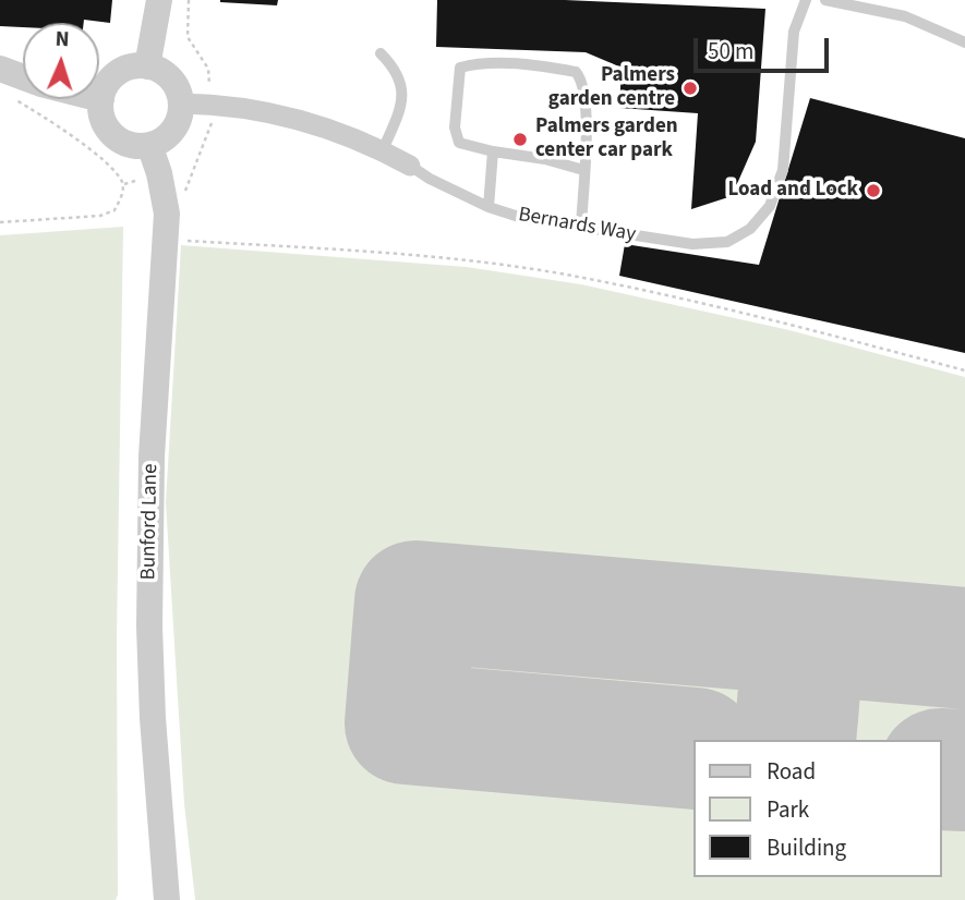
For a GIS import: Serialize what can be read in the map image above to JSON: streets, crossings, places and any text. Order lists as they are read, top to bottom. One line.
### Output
{"streets":{"street":["Bernards Way","Bunford Lane"]},"crossings":[["Bernards Way","Bunford Lane"]],"places":["Palmers garden centre","Palmers garden center car park","Load and Lock"],"legend":["Road","Park","Building"],"scale_bar":"50 m","north":"top"}
